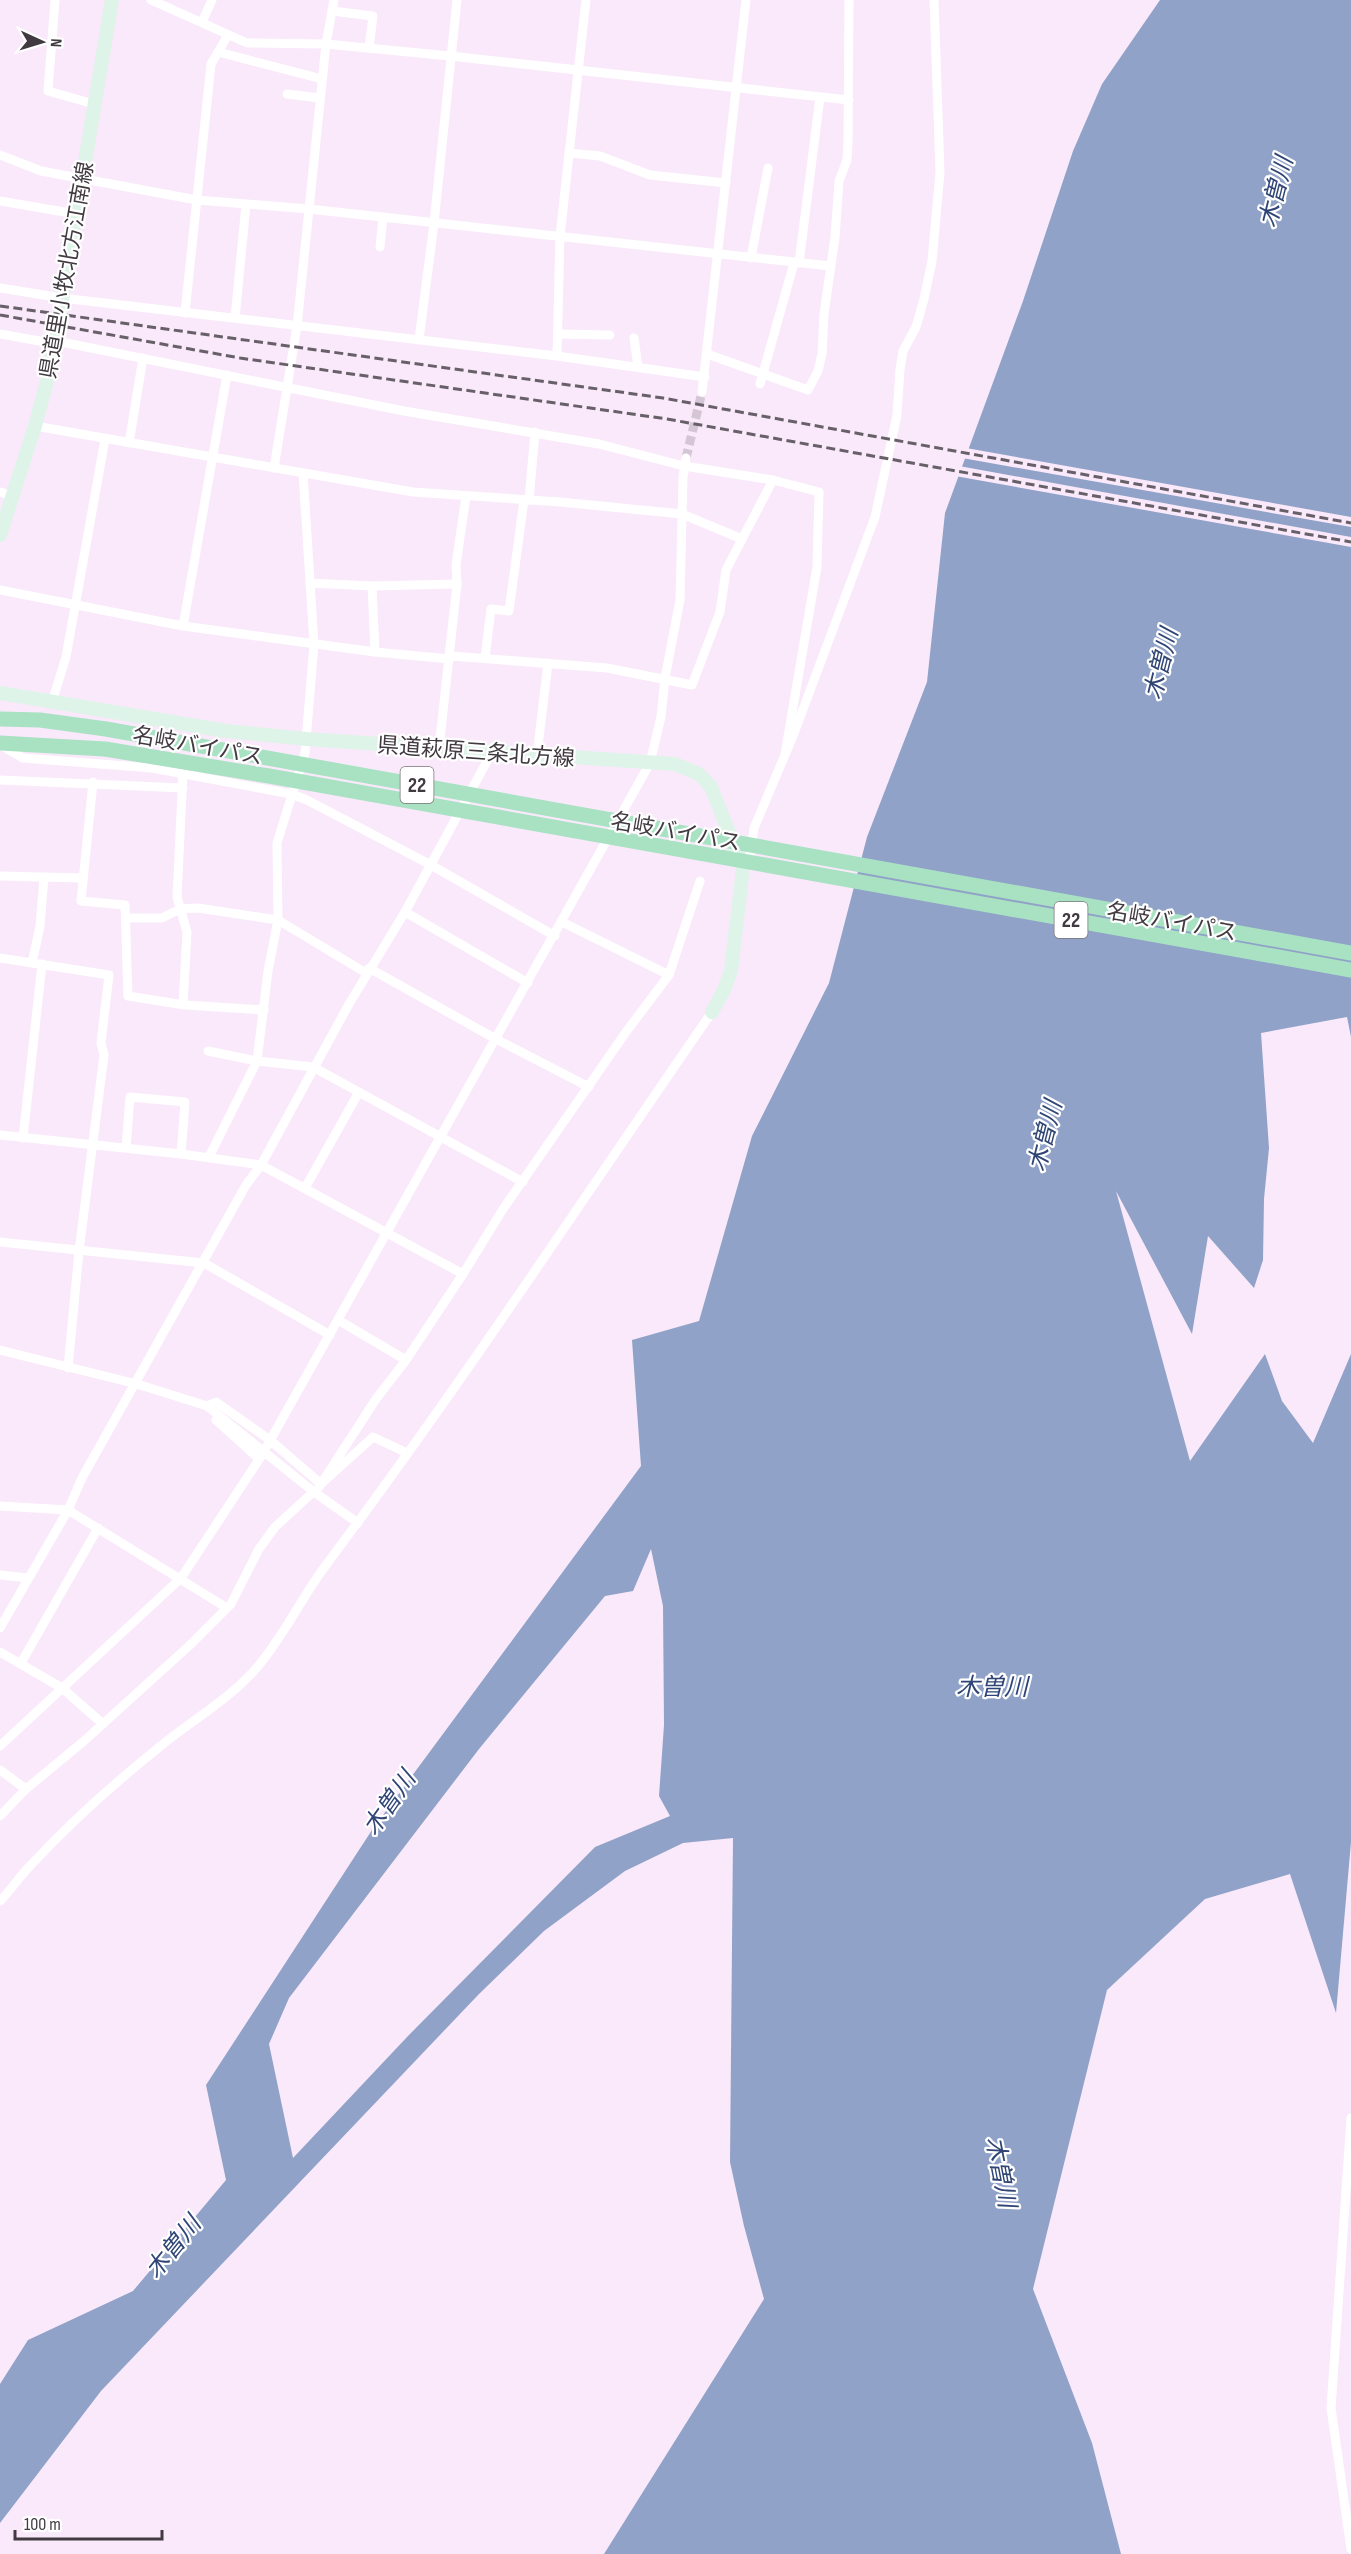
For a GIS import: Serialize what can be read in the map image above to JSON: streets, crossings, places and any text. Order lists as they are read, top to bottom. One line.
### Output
{"streets":{"highway":["名岐バイパス","22"],"main road":["県道里小牧北方江南線","県道萩原三条北方線"]},"water":["木曽川"],"scale_bar":"100 m","north":"right"}
